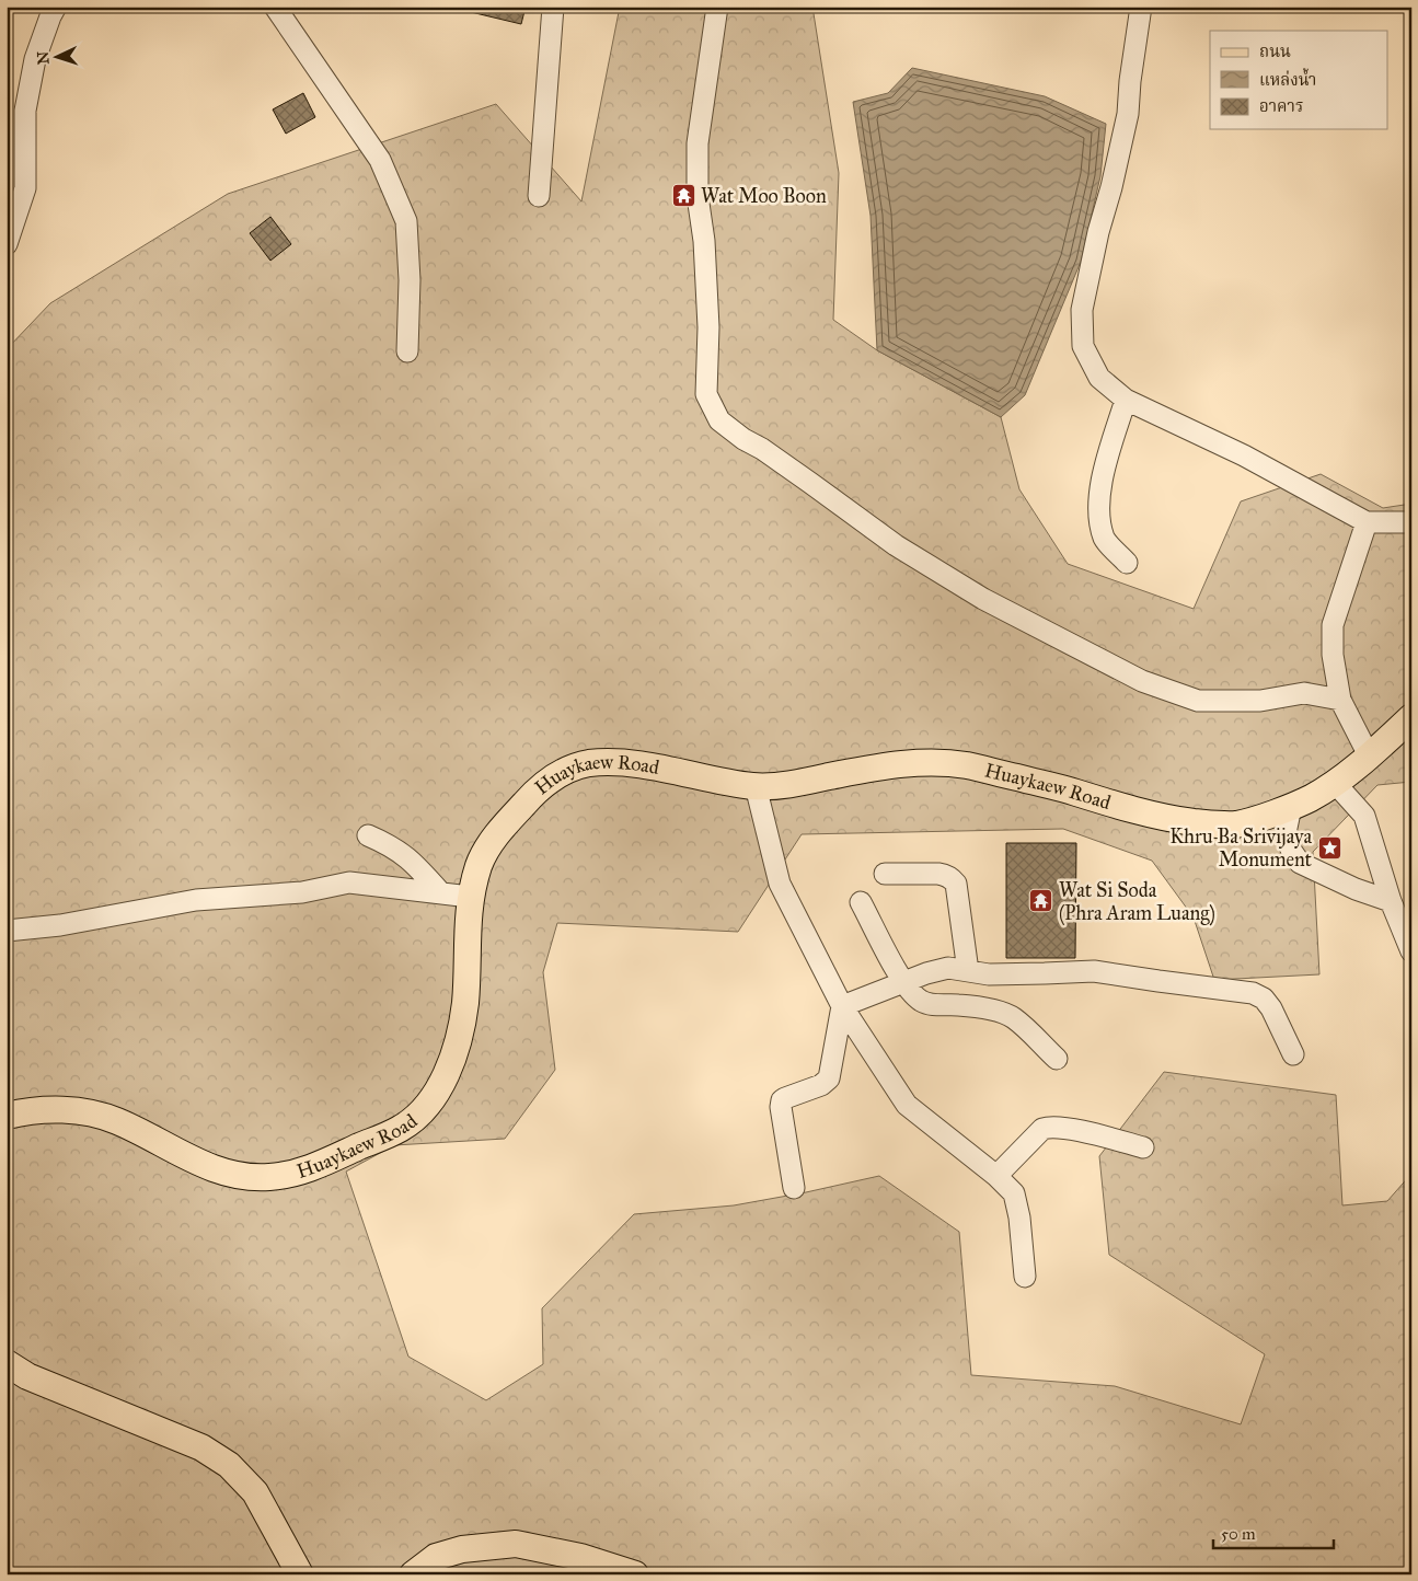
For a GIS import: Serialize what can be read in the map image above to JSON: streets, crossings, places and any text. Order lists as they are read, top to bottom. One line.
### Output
{"streets":{"main road":["Huaykaew Road"]},"places":{"temple":["Wat Moo Boon","Wat Si Soda (Phra Aram Luang)"],"place":["Khru Ba Srivijaya Monument"]},"legend":["ถนน","แหล่งน้ำ","อาคาร"],"scale_bar":"50 m","north":"left"}
